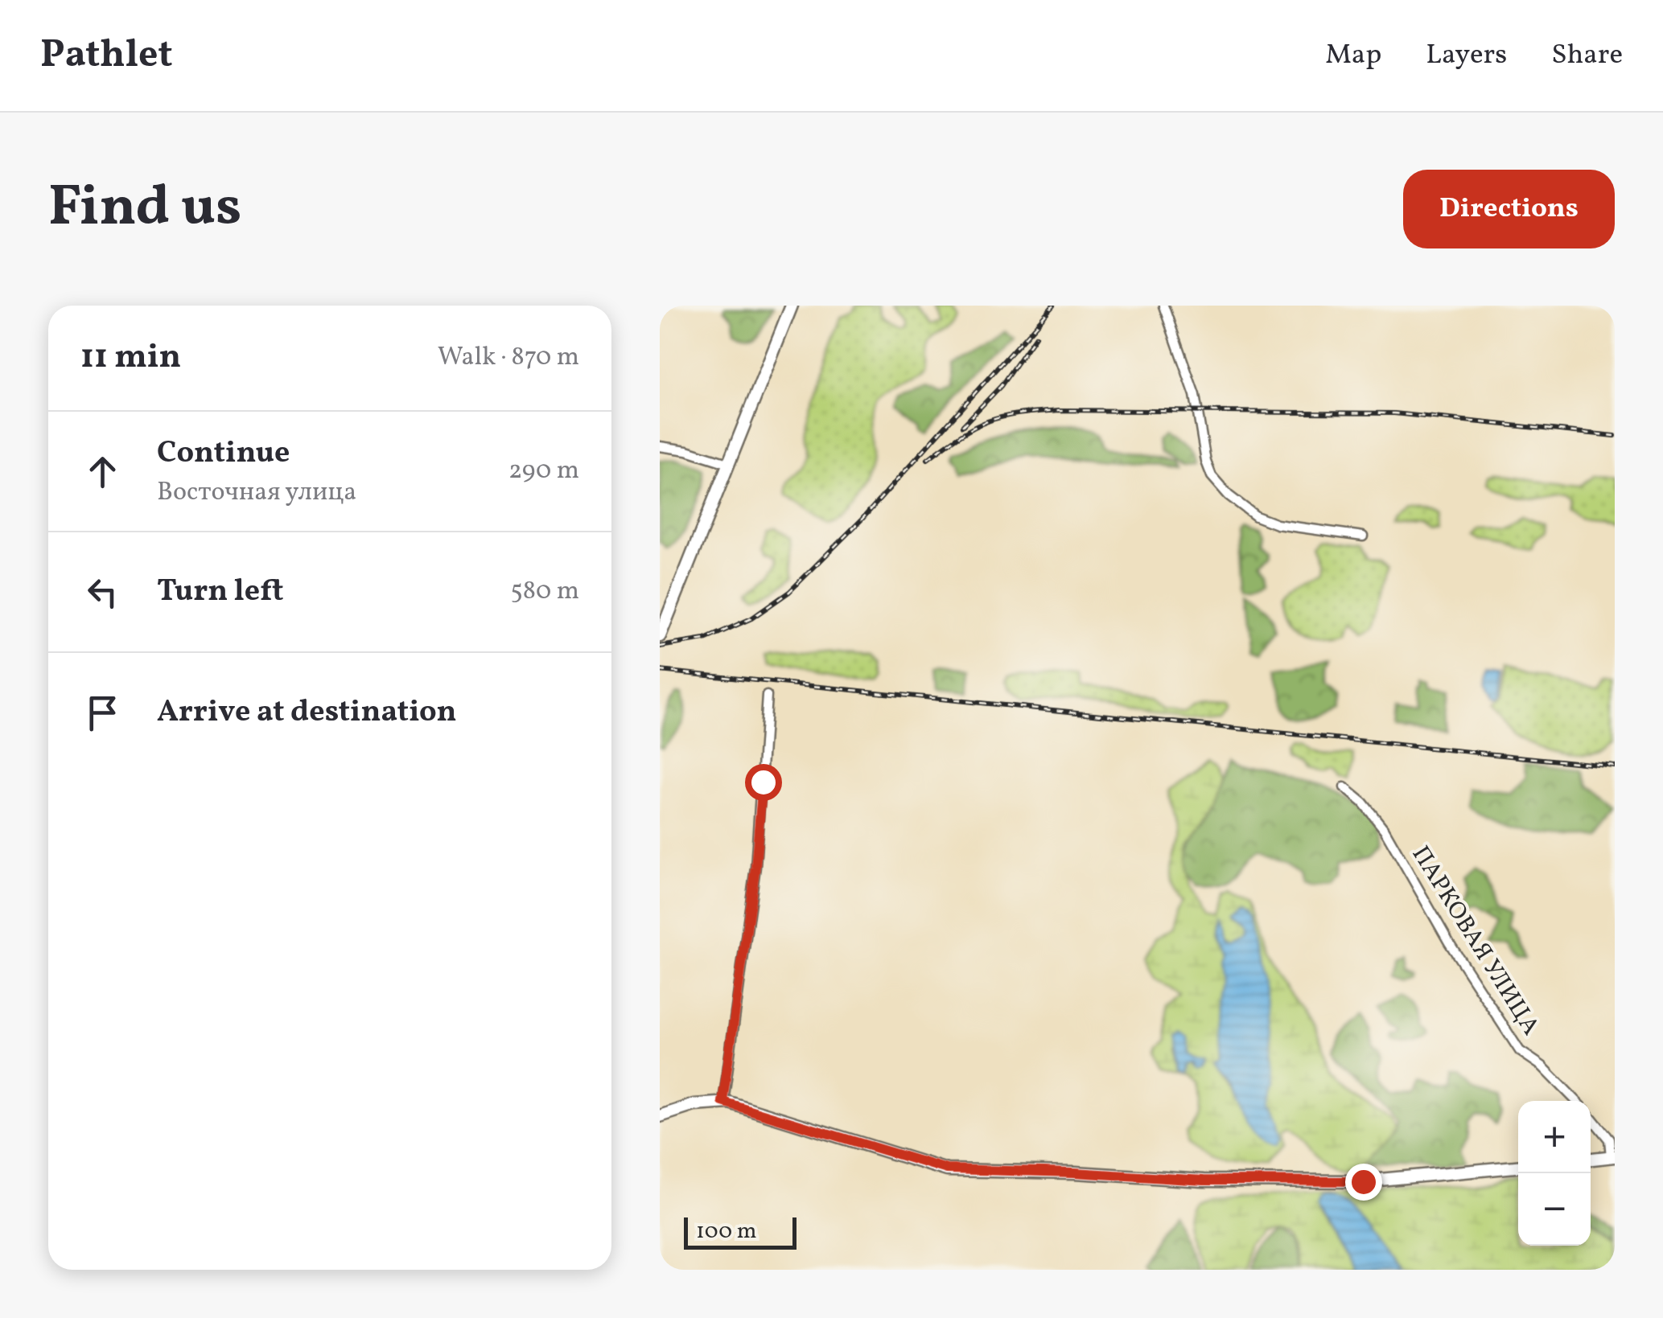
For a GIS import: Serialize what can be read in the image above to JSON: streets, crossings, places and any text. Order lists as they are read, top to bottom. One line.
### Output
{"streets":{"street":["ПАРКОВАЯ УЛИЦА"]},"scale_bar":"100 m","page":{"header":"Pathlet","nav":["Map","Layers","Share"],"title":"Find us","buttons":"Directions","heading":["11 min","Walk · 870 m"],"list":[["Continue","Восточная улица","290 m"],["Turn left","580 m"],"Arrive at destination"],"map_buttons":["+","−"],"scale":"100 m"}}
